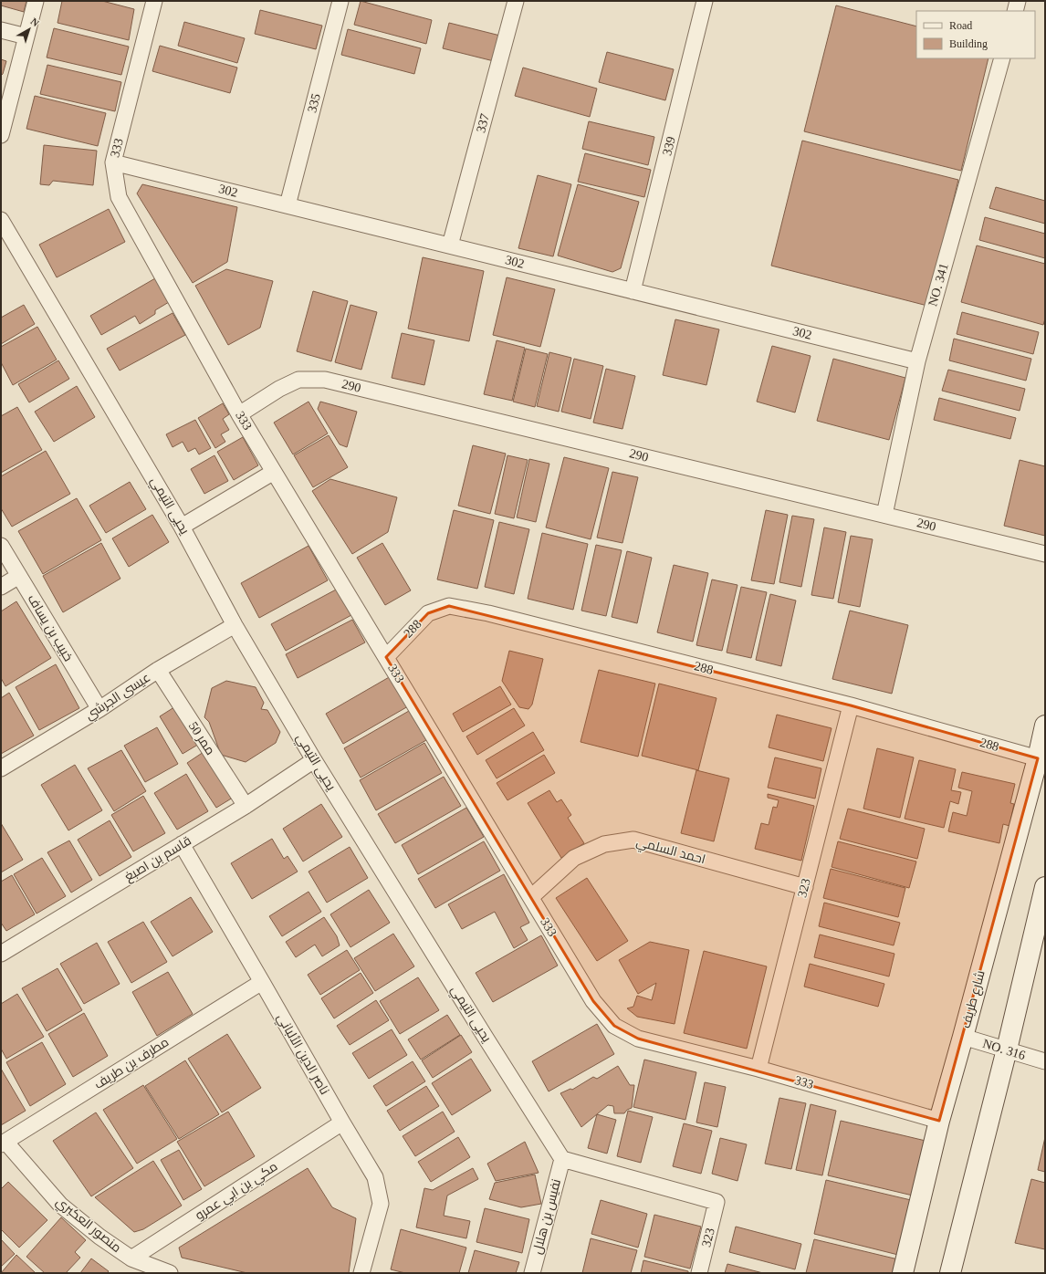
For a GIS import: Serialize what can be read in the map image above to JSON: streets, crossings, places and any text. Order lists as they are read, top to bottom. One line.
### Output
{"streets":{"street":["335","337","339","333","302","NO. 341","290","يحيى التيمي","خبيب بن يساف","288","عيسى الجرشي","ممر 50","احمد السلمي","قاسم بن اصبغ","323","شارع طريف","NO. 316","ناصر الدين الألباني","مطرف بن طريف","مكي بن ابي عمرو","نفيس بن هلال","منصور العكبري"]},"crossings":[["335","302"],["337","302"],["339","302"],["333","302"],["333","290"],["333","288"],["333","احمد السلمي"],["333","323"],["333","شارع طريف"],["302","NO. 341"],["NO. 341","290"],["يحيى التيمي","عيسى الجرشي"],["يحيى التيمي","قاسم بن اصبغ"],["يحيى التيمي","323"],["يحيى التيمي","نفيس بن هلال"],["خبيب بن يساف","عيسى الجرشي"],["288","323"],["288","شارع طريف"],["عيسى الجرشي","ممر 50"],["ممر 50","قاسم بن اصبغ"],["احمد السلمي","323"],["قاسم بن اصبغ","ناصر الدين الألباني"],["323","نفيس بن هلال"],["شارع طريف","NO. 316"],["ناصر الدين الألباني","مطرف بن طريف"],["ناصر الدين الألباني","مكي بن ابي عمرو"],["مطرف بن طريف","منصور العكبري"],["مكي بن ابي عمرو","منصور العكبري"]],"legend":["Road","Building"],"north":"top right"}
